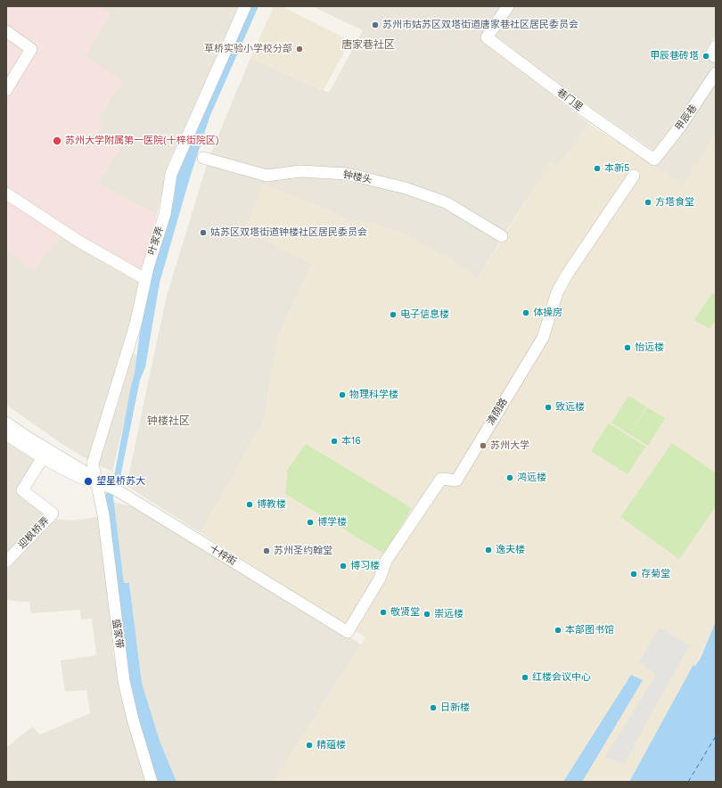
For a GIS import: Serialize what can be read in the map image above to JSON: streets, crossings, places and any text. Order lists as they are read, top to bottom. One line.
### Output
{"streets":{"street":["巷门里","甲辰巷","钟楼头","叶家弄","清荫路","迎枫桥弄","十梓街","盛家带"]},"crossings":[["巷门里","甲辰巷"],["叶家弄","十梓街"],["叶家弄","盛家带"],["清荫路","十梓街"],["迎枫桥弄","十梓街"],["十梓街","盛家带"]],"districts":["唐家巷社区","钟楼社区"],"places":["苏州市姑苏区双塔街道唐家巷社区居民委员会","草桥实验小学校分部","甲辰巷砖塔","苏州大学附属第一医院(十梓街院区)","本新5","方塔食堂","姑苏区双塔街道钟楼社区居民委员会","体操房","电子信息楼","怡远楼","物理科学楼","致远楼","本16","苏州大学","鸿远楼","望星桥苏大","博教楼","博学楼","逸夫楼","苏州圣约翰堂","博习楼","存菊堂","敬贤堂","崇远楼","本部图书馆","红楼会议中心","日新楼","精蕴楼"]}
